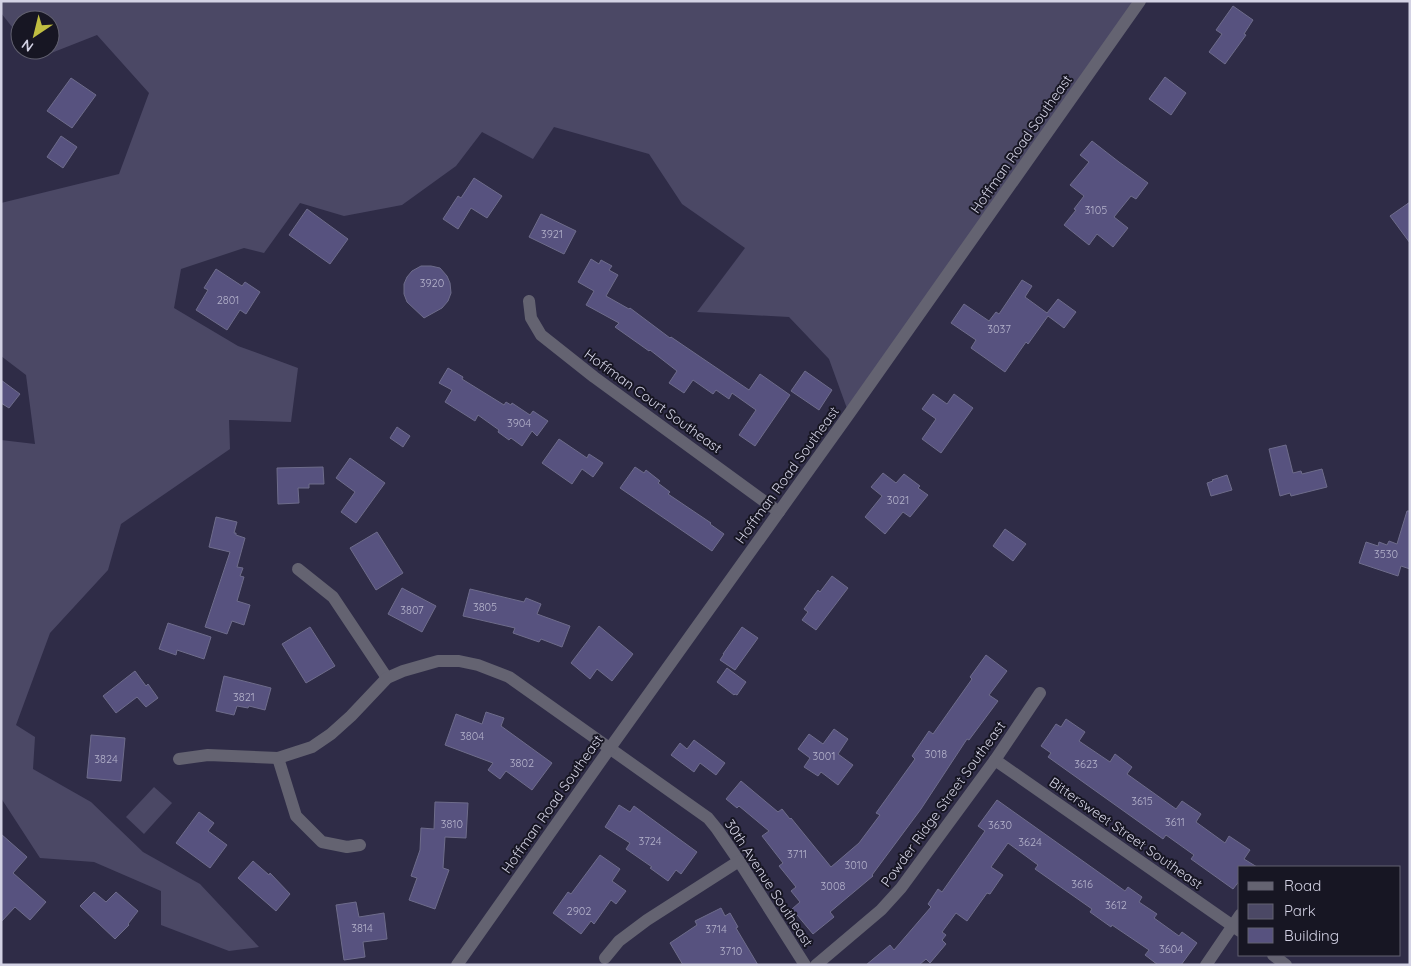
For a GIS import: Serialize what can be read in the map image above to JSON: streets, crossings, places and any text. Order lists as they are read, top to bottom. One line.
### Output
{"streets":{"street":["Hoffman Road Southeast","Hoffman Court Southeast","Powder Ridge Street Southeast","Bittersweet Street Southeast","30th Avenue Southeast"]},"crossings":[["Hoffman Road Southeast","Hoffman Court Southeast"],["Hoffman Road Southeast","30th Avenue Southeast"],["Powder Ridge Street Southeast","Bittersweet Street Southeast"]],"house_numbers":["3105","3921","3920","2801","3037","3904","3021","3530","3805","3807","3821","3804","3018","3001","3824","3802","3623","3615","3611","3810","3630","3724","3624","3711","3010","3616","3008","3612","2902","3814","3714","3604","3710"],"legend":["Road","Park","Building"],"north":"bottom left"}
